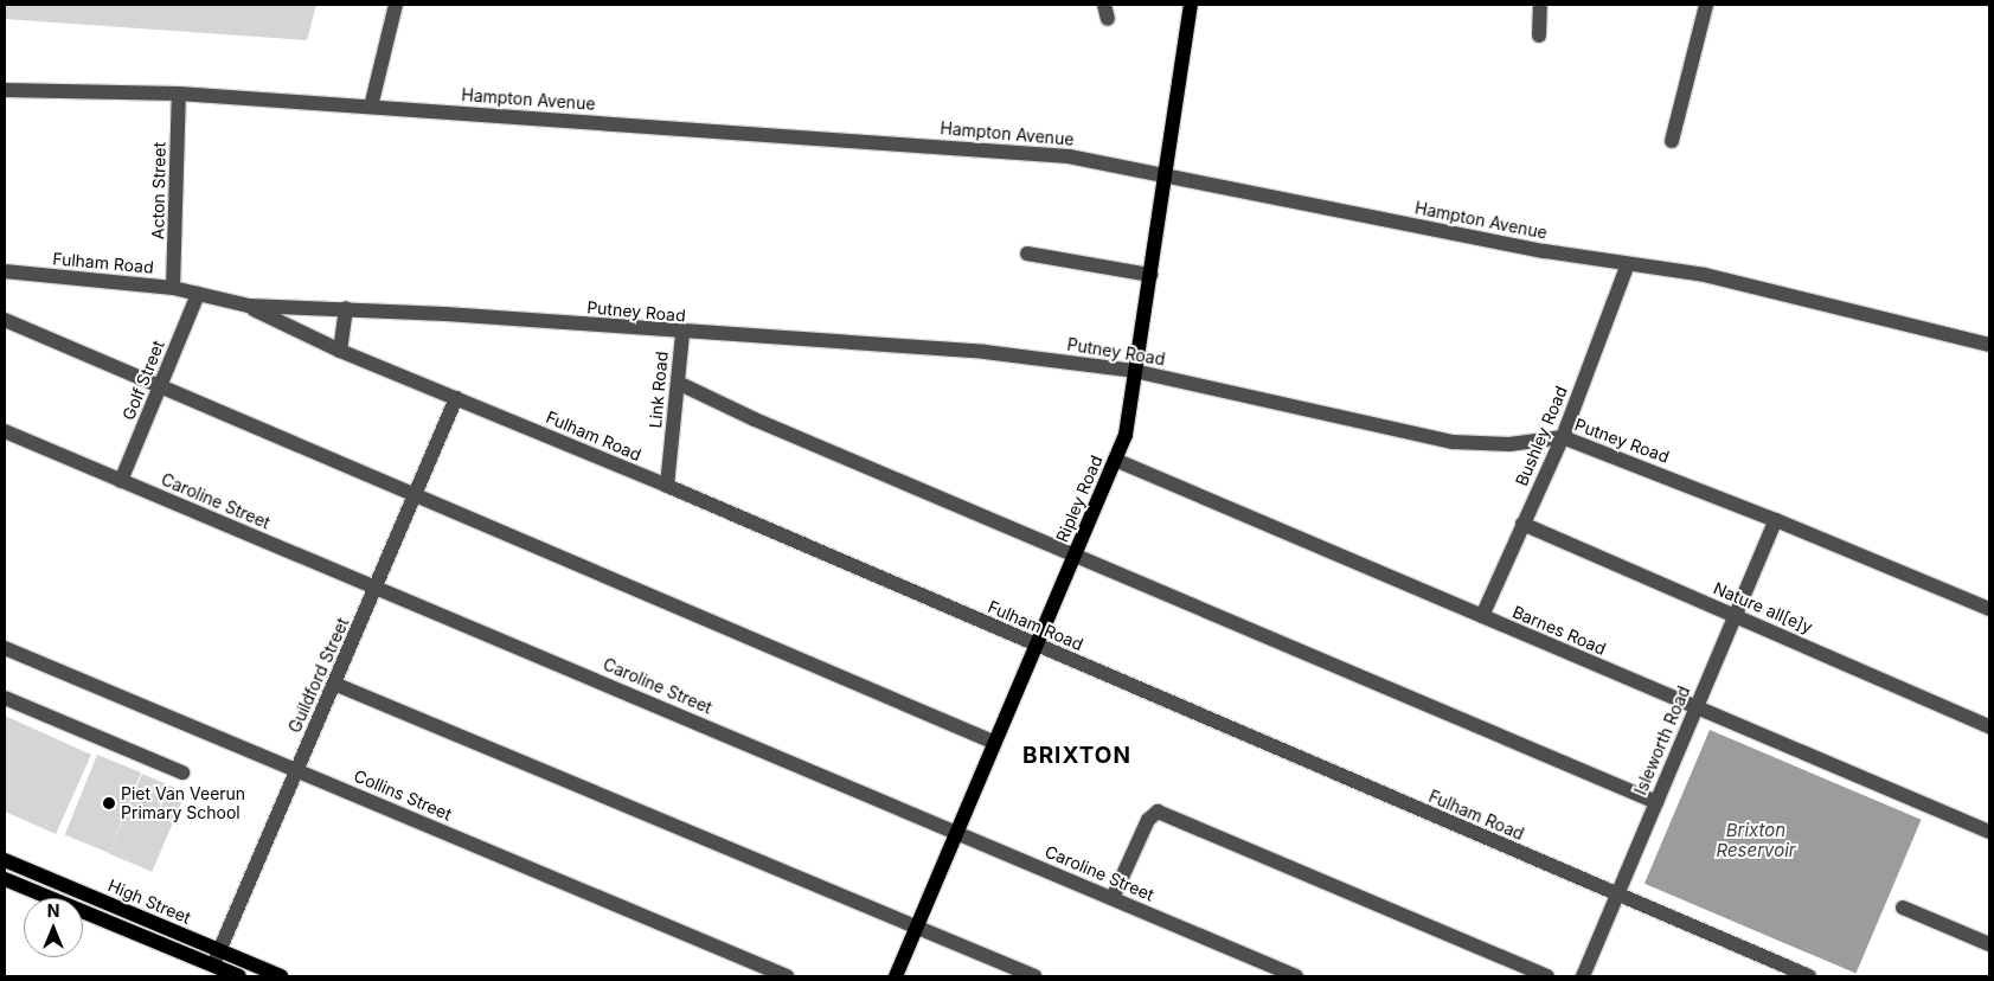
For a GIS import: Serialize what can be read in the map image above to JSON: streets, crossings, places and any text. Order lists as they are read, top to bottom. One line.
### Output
{"streets":{"main road":["Ripley Road","High Street"],"street":["Hampton Avenue","Acton Street","Fulham Road","Putney Road","Golf Street","Link Road","Bushley Road","Caroline Street","Nature all[e]y","Barnes Road","Guildford Street","Isleworth Road","Collins Street"]},"crossings":[["Hampton Avenue","Acton Street"],["Hampton Avenue","Bushley Road"],["Hampton Avenue","Ripley Road"],["Acton Street","Fulham Road"],["Fulham Road","Putney Road"],["Fulham Road","Golf Street"],["Fulham Road","Link Road"],["Fulham Road","Ripley Road"],["Fulham Road","Guildford Street"],["Fulham Road","Isleworth Road"],["Putney Road","Golf Street"],["Putney Road","Link Road"],["Putney Road","Bushley Road"],["Putney Road","Ripley Road"],["Putney Road","Isleworth Road"],["Golf Street","Caroline Street"],["Bushley Road","Nature all[e]y"],["Bushley Road","Barnes Road"],["Ripley Road","Caroline Street"],["Ripley Road","Barnes Road"],["Caroline Street","Guildford Street"],["Nature all[e]y","Isleworth Road"],["Barnes Road","Isleworth Road"],["Guildford Street","Collins Street"],["Guildford Street","High Street"]],"districts":["BRIXTON"],"water":["Brixton Reservoir"],"places":["Piet Van Veerun Primary School"],"north":"top"}
